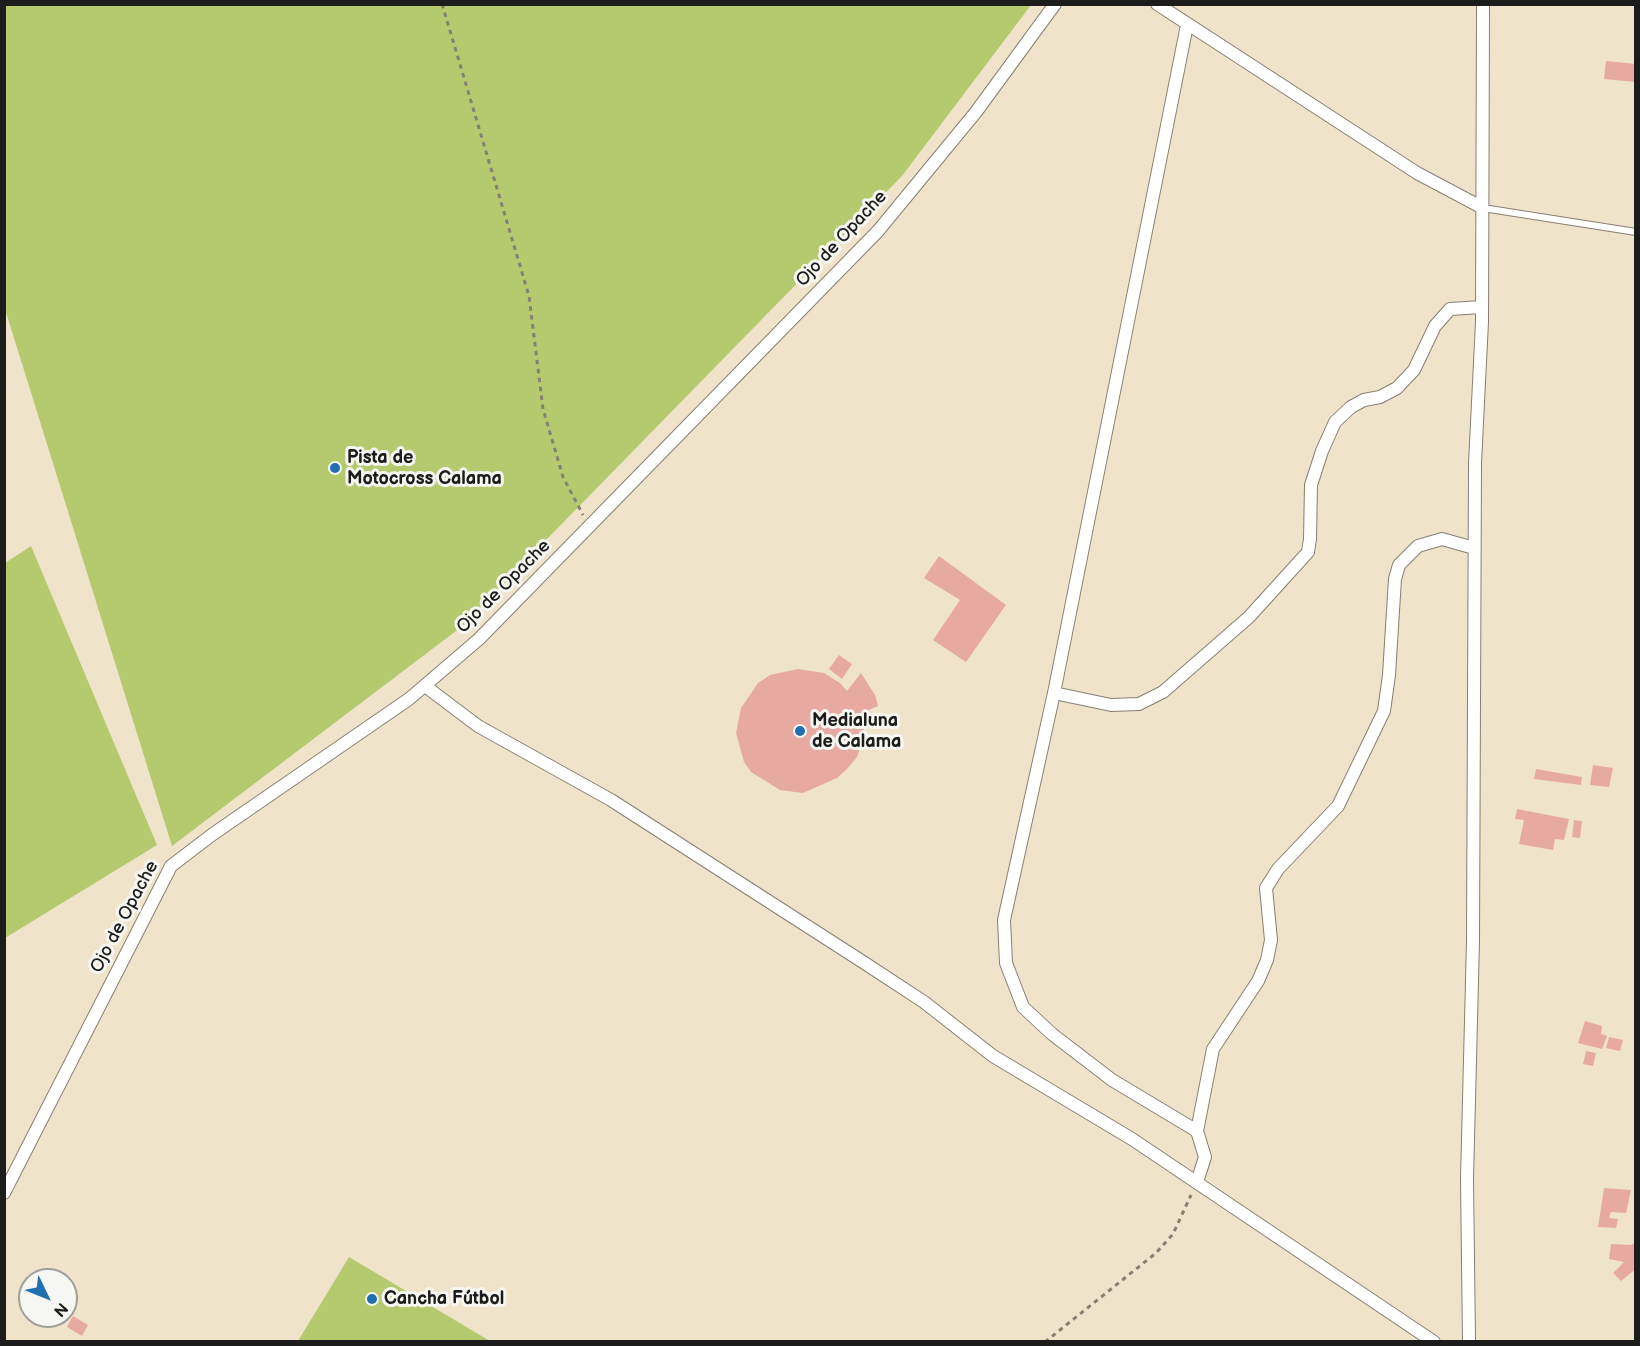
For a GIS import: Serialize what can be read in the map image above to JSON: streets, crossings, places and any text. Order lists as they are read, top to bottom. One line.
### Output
{"streets":{"street":["Ojo de Opache"]},"places":["Pista de Motocross Calama","Medialuna de Calama","Cancha Fútbol"],"north":"bottom right"}
